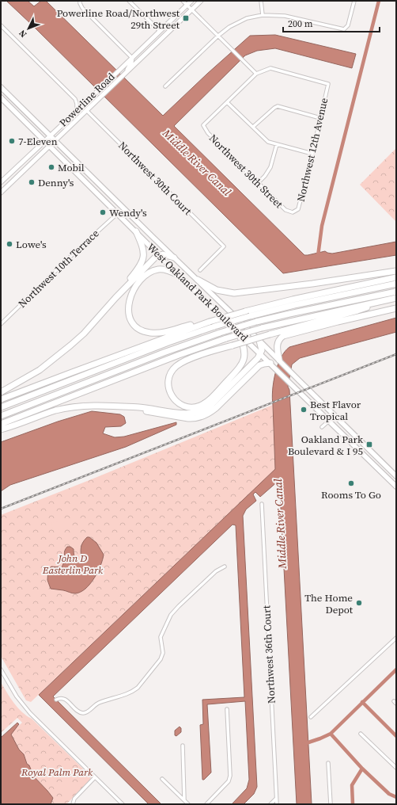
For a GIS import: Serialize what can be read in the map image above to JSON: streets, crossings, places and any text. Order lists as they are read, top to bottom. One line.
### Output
{"streets":{"main road":["Powerline Road","West Oakland Park Boulevard"],"street":["Northwest 12th Avenue","Northwest 30th Street","Northwest 30th Court","Northwest 10th Terrace","Northwest 36th Court"]},"crossings":[["Powerline Road","Northwest 30th Court"],["Powerline Road","West Oakland Park Boulevard"],["Northwest 12th Avenue","Northwest 30th Street"],["Northwest 10th Terrace","West Oakland Park Boulevard"]],"water":["Middle River Canal"],"parks":["John D Easterlin Park","Royal Palm Park"],"places":{"transit":["Powerline Road/Northwest 29th Street","Oakland Park Boulevard & I 95"],"other":["7-Eleven","Mobil","Denny's","Wendy's","Lowe's","Best Flavor Tropical","Rooms To Go","The Home Depot"]},"scale_bar":"200 m","north":"bottom left"}
